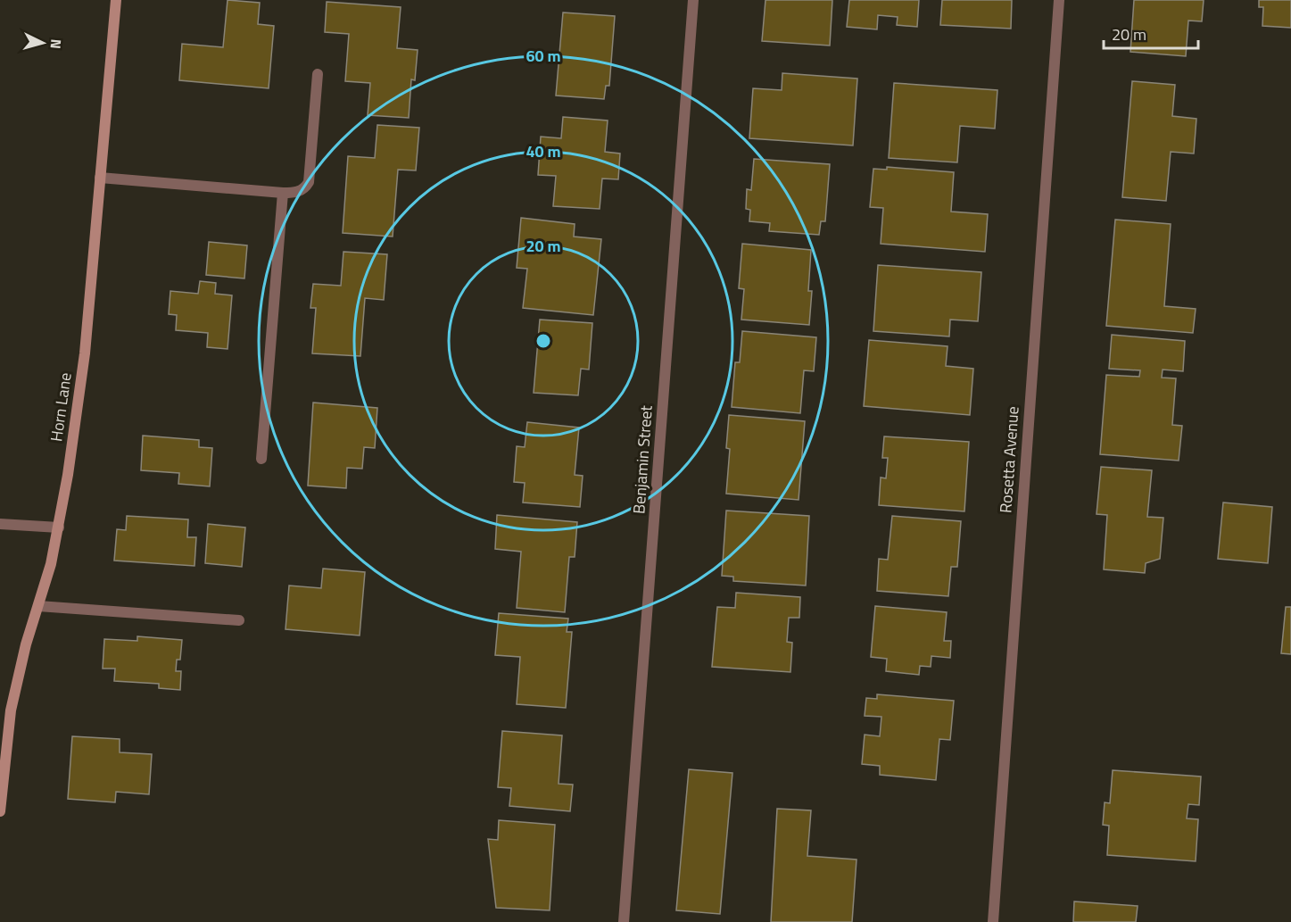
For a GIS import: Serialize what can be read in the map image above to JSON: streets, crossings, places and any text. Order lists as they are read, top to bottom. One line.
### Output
{"streets":{"street":["Horn Lane","Benjamin Street","Rosetta Avenue"]},"scale_bar":"20 m","north":"right","rings":["60 m","40 m","20 m"]}
